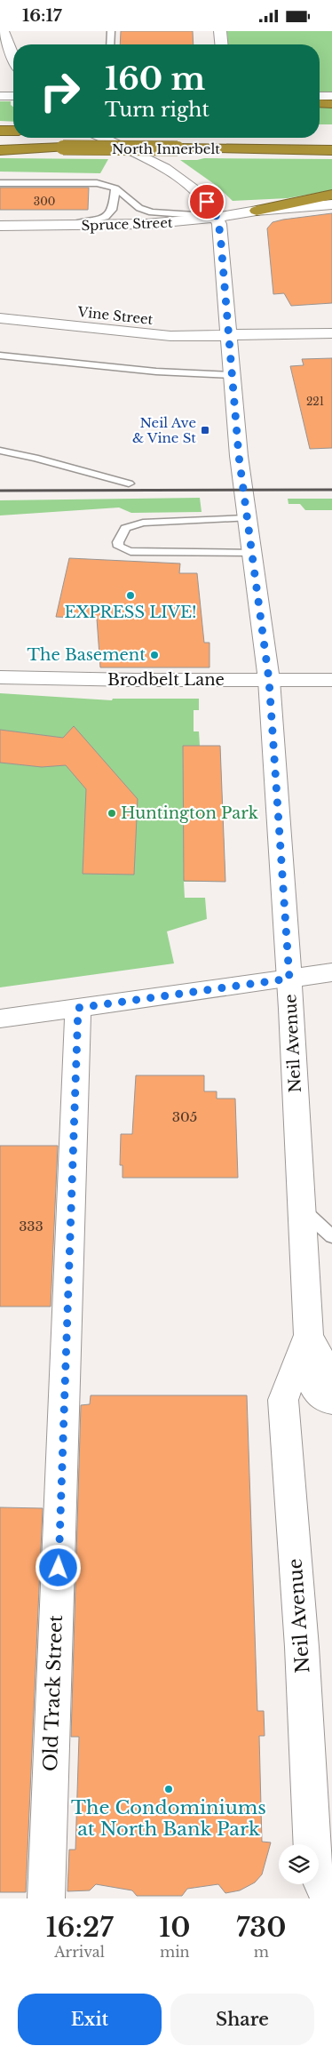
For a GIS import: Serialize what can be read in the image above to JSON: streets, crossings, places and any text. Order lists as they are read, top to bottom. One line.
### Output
{"streets":{"highway":["North Innerbelt"],"street":["Spruce Street","Vine Street","Brodbelt Lane","Neil Avenue","Old Track Street"]},"crossings":[["Spruce Street","Neil Avenue"],["Vine Street","Neil Avenue"],["Brodbelt Lane","Neil Avenue"]],"places":{"transit":["Neil Ave & Vine St"],"other":["EXPRESS LIVE!","The Basement","Huntington Park","The Condominiums at North Bank Park"]},"house_numbers":["300","221","305","333"],"page":{"status":"16:17","turn":["160 m","Turn right"],"eta":["16:27","Arrival","10","min","730","m"],"buttons":["Exit","Share"]}}
